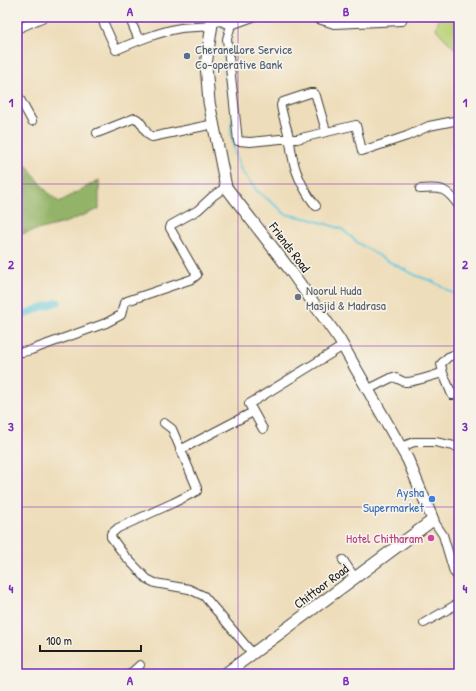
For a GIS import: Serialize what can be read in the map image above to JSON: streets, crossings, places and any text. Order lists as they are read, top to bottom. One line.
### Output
{"streets":{"main road":["Friends Road","Chittoor Road"]},"crossings":[["Friends Road","Chittoor Road"]],"places":["Cheranellore Service Co-operative Bank","Noorul Huda Masjid & Madrasa","Aysha Supermarket","Hotel Chitharam"],"scale_bar":"100 m","grid":{"columns":["A","B"],"rows":["1","2","3","4"]}}
